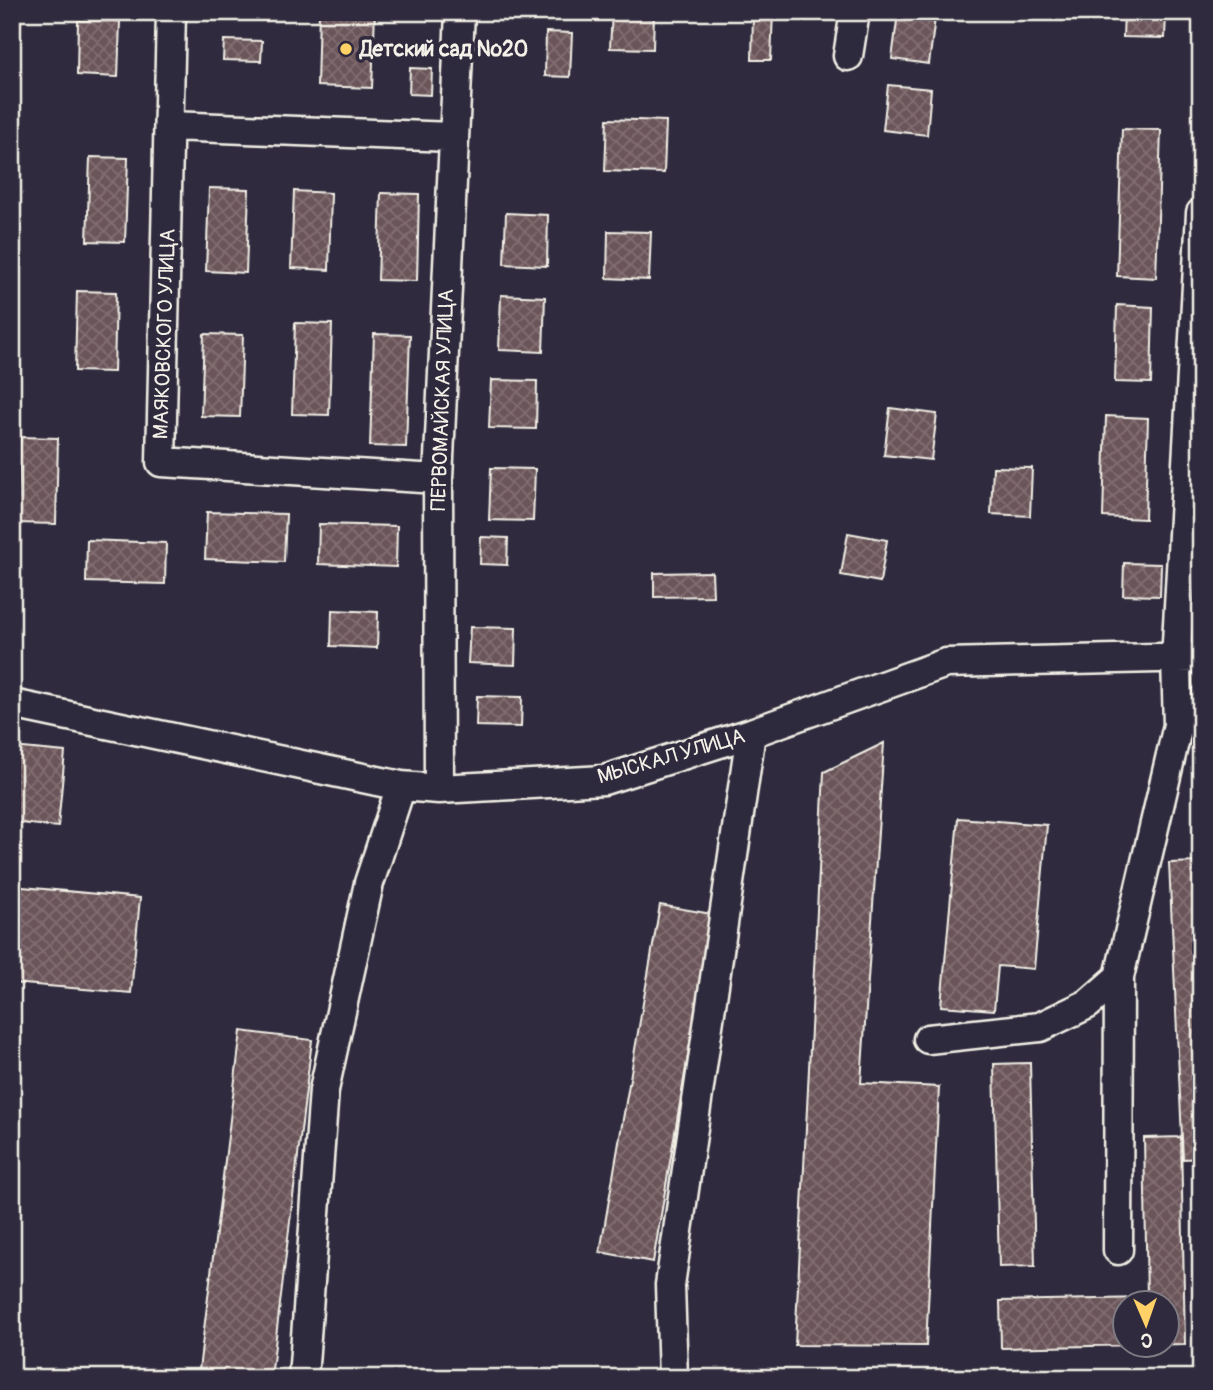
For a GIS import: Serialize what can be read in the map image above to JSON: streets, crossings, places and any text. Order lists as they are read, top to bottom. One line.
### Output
{"streets":{"street":["МАЯКОВСКОГО УЛИЦА","ПЕРВОМАЙСКАЯ УЛИЦА","МЫСКАЛ УЛИЦА"]},"crossings":[["МАЯКОВСКОГО УЛИЦА","ПЕРВОМАЙСКАЯ УЛИЦА"],["ПЕРВОМАЙСКАЯ УЛИЦА","МЫСКАЛ УЛИЦА"]],"places":["Детский сад №20"],"north":"bottom"}
